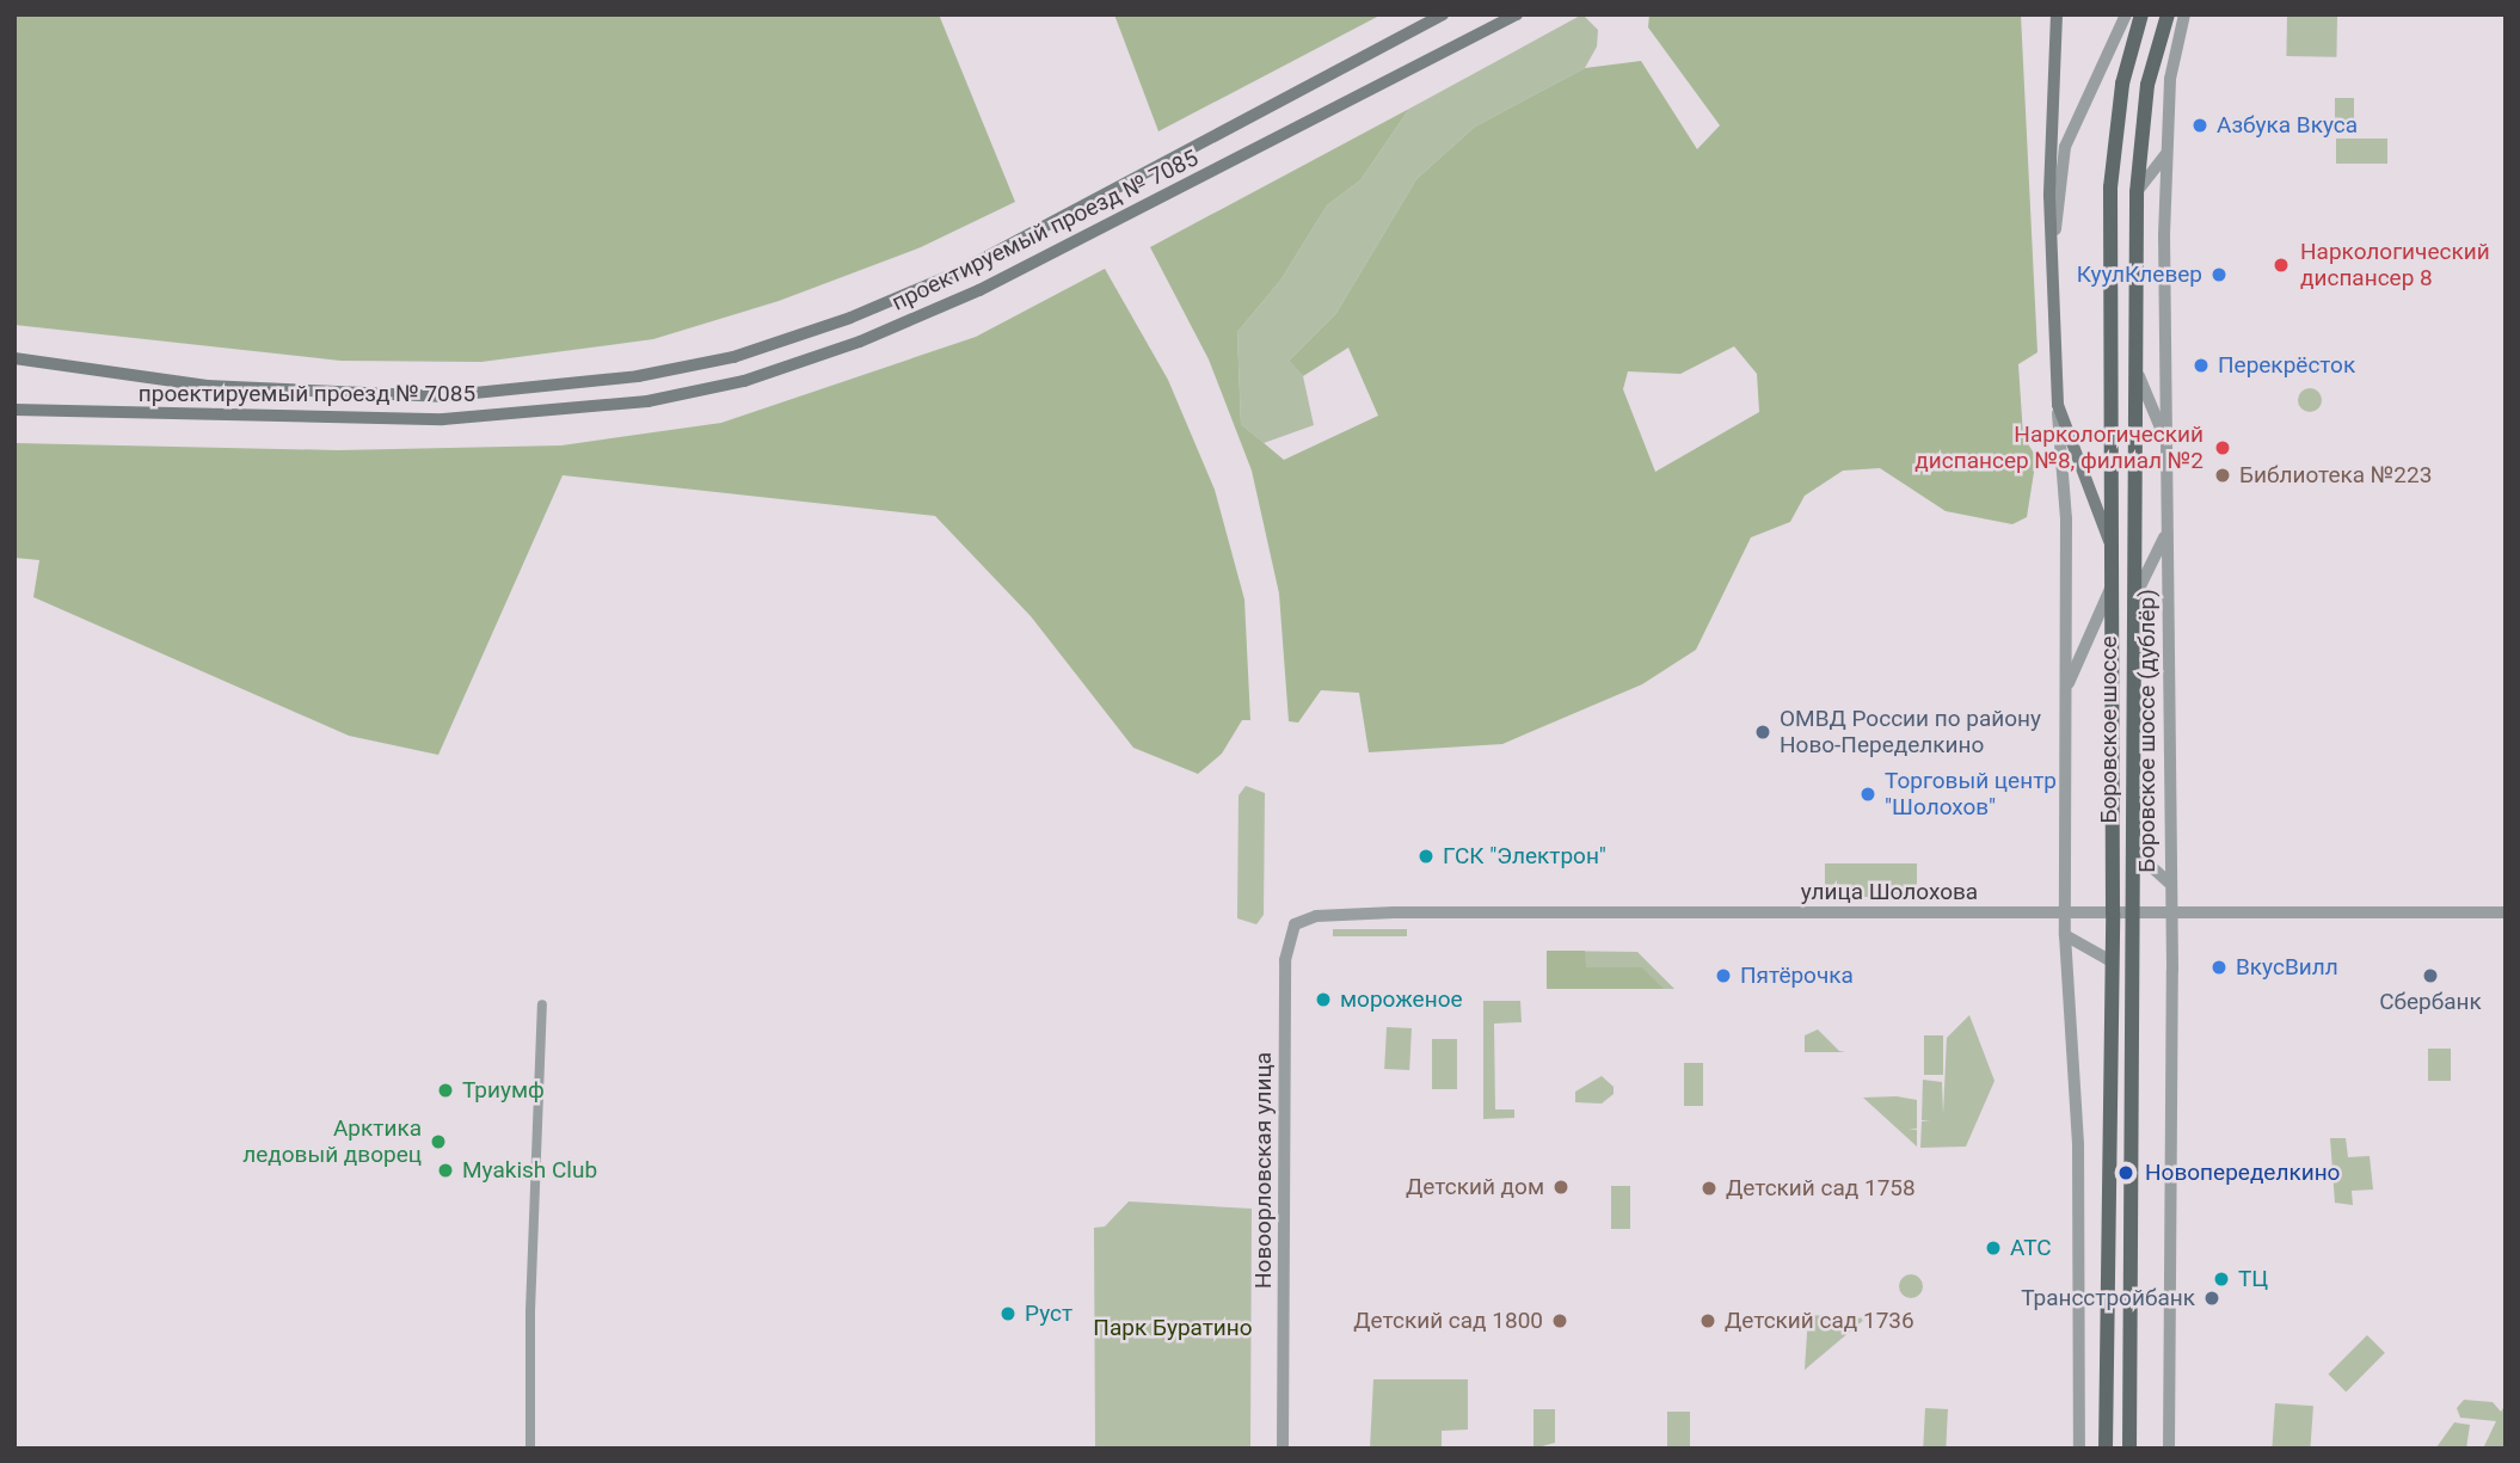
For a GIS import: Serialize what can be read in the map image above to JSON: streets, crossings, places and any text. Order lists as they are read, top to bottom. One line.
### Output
{"streets":{"main road":["проектируемый проезд № 7085","Боровское шоссе"],"street":["Боровское шоссе (дублёр)","улица Шолохова","Новоорловская улица"]},"crossings":[["Боровское шоссе","улица Шолохова"],["Боровское шоссе (дублёр)","улица Шолохова"],["улица Шолохова","Новоорловская улица"]],"parks":["Парк Буратино"],"places":["Азбука Вкуса","Наркологический диспансер 8","КуулКлевер","Перекрёсток","Наркологический диспансер №8, филиал №2","Библиотека №223","ОМВД России по району Ново-Переделкино","Торговый центр \"Шолохов\"","ГСК \"Электрон\"","ВкусВилл","Пятёрочка","Сбербанк","мороженое","Триумф","Арктика ледовый дворец","Myakish Club","Новопеределкино","Детский дом","Детский сад 1758","АТС","ТЦ","Трансстройбанк","Руст","Детский сад 1800","Детский сад 1736"]}
